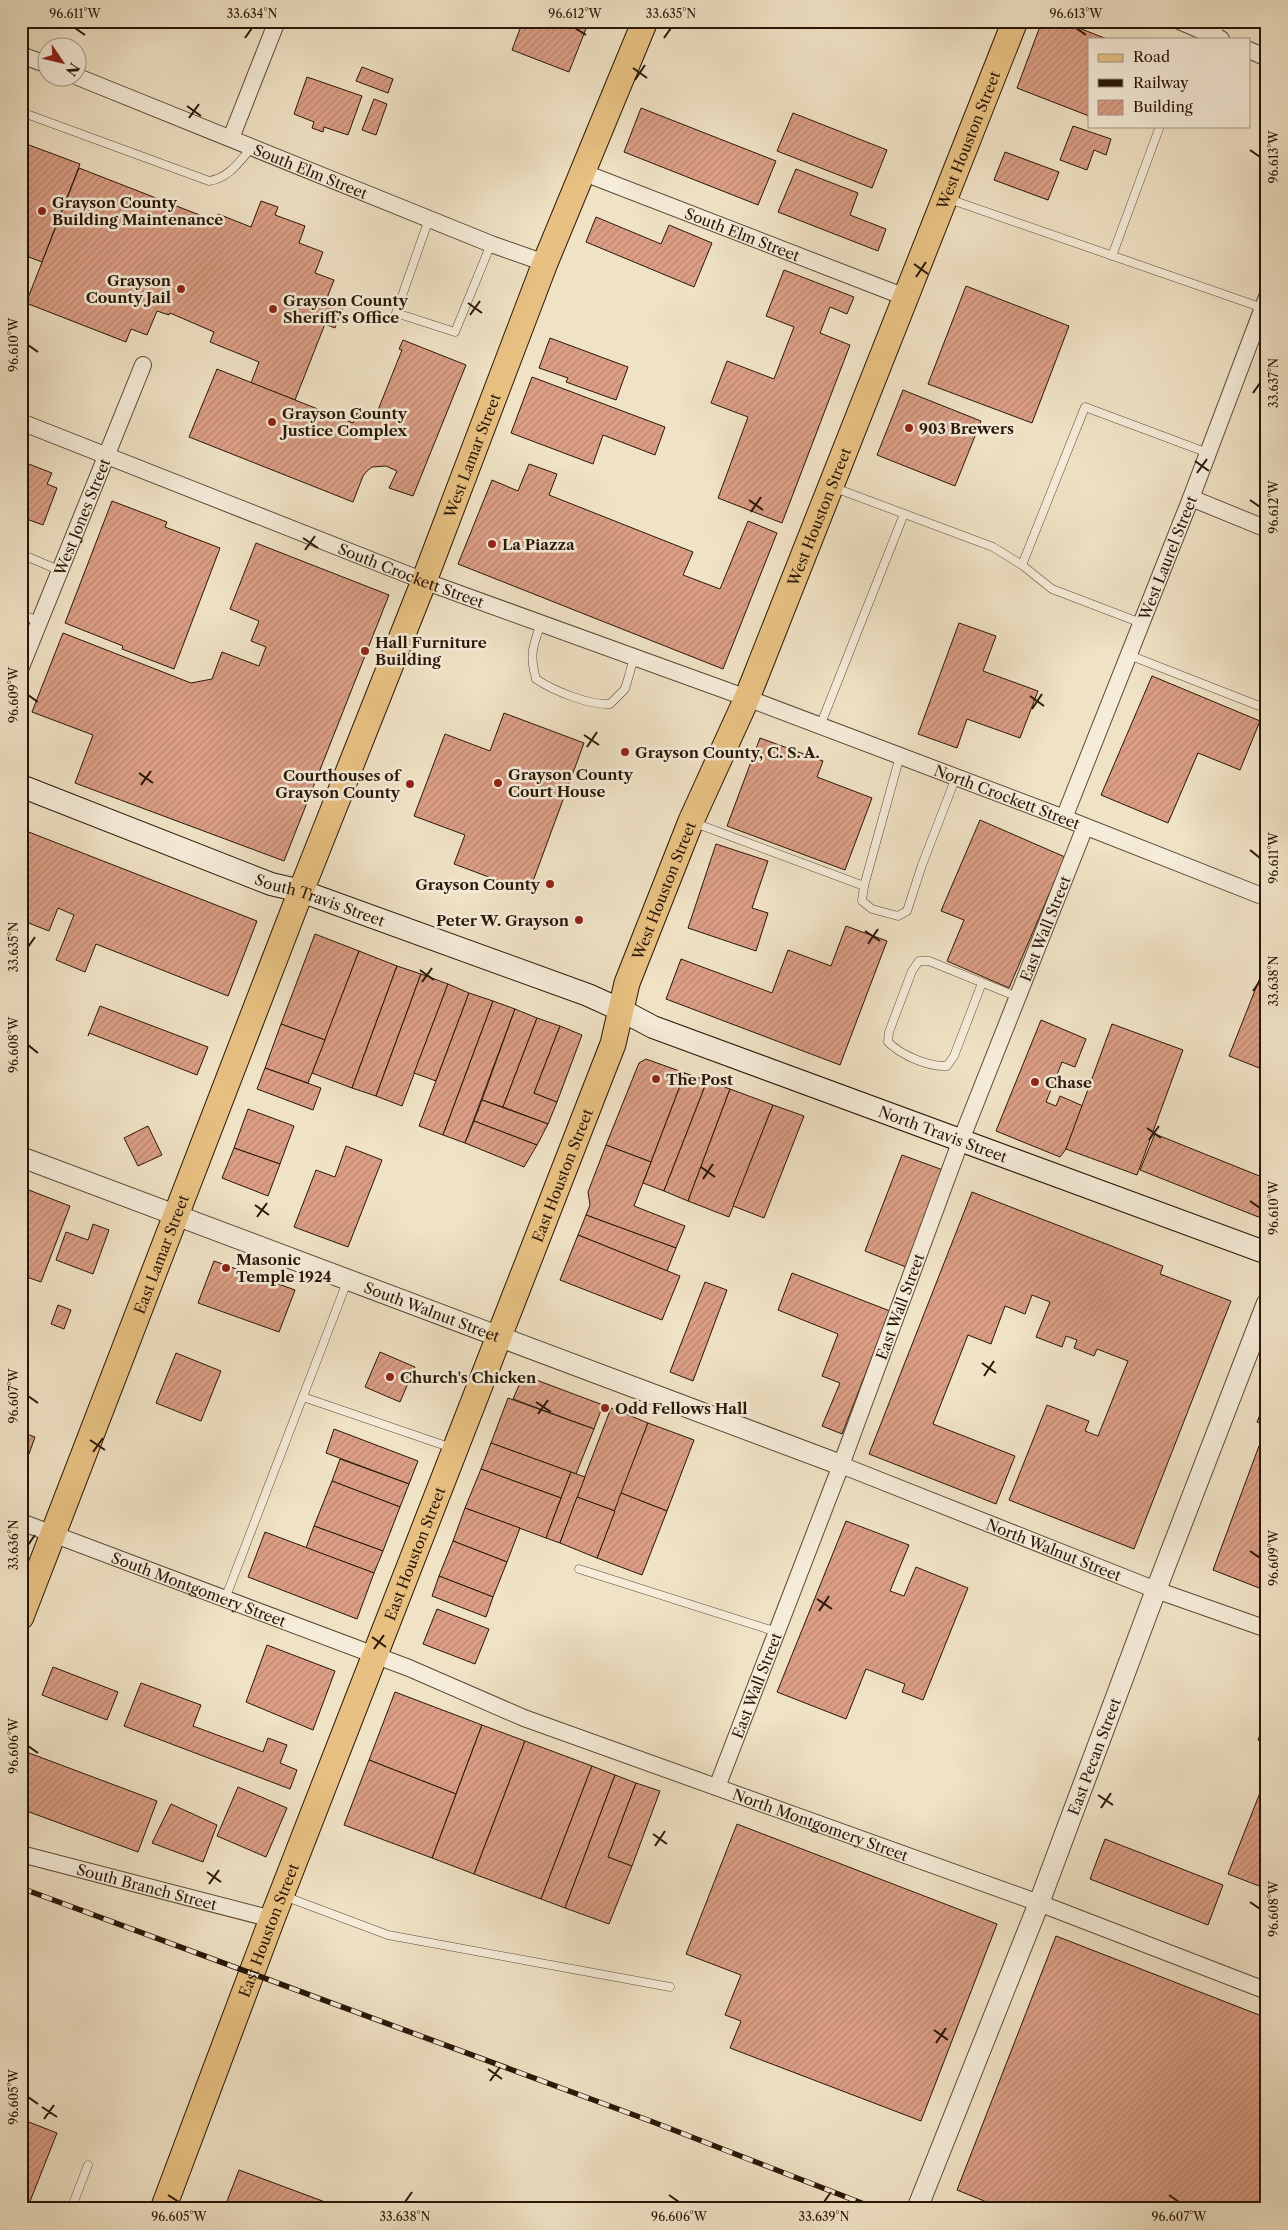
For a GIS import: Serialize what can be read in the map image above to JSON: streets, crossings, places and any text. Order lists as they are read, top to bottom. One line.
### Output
{"streets":{"main road":["West Houston Street","West Lamar Street","South Travis Street","North Travis Street","East Houston Street","East Lamar Street"],"street":["South Elm Street","West Jones Street","West Laurel Street","South Crockett Street","North Crockett Street","East Wall Street","South Walnut Street","North Walnut Street","South Montgomery Street","East Pecan Street","North Montgomery Street","South Branch Street"]},"crossings":[["West Houston Street","South Elm Street"],["West Houston Street","South Crockett Street"],["West Houston Street","North Crockett Street"],["West Houston Street","South Travis Street"],["West Houston Street","North Travis Street"],["West Houston Street","East Houston Street"],["South Elm Street","West Lamar Street"],["West Lamar Street","South Crockett Street"],["West Lamar Street","South Travis Street"],["West Lamar Street","East Lamar Street"],["West Jones Street","South Crockett Street"],["West Laurel Street","North Crockett Street"],["South Crockett Street","North Crockett Street"],["North Crockett Street","East Wall Street"],["South Travis Street","North Travis Street"],["South Travis Street","East Houston Street"],["South Travis Street","East Lamar Street"],["East Wall Street","North Travis Street"],["East Wall Street","South Walnut Street"],["East Wall Street","North Walnut Street"],["East Wall Street","North Montgomery Street"],["North Travis Street","East Houston Street"],["East Houston Street","South Walnut Street"],["East Houston Street","South Montgomery Street"],["East Houston Street","North Montgomery Street"],["East Houston Street","South Branch Street"],["East Lamar Street","South Walnut Street"],["East Lamar Street","South Montgomery Street"],["South Walnut Street","North Walnut Street"],["North Walnut Street","East Pecan Street"],["South Montgomery Street","North Montgomery Street"],["East Pecan Street","North Montgomery Street"]],"places":["Grayson County Building Maintenance","Grayson County Jail","Grayson County Sheriff’s Office","Grayson County Justice Complex","903 Brewers","La Piazza","Hall Furniture Building","Grayson County, C. S. A.","Grayson County Court House","Courthouses of Grayson County","Grayson County","Peter W. Grayson","The Post","Chase","Masonic Temple 1924","Church's Chicken","Odd Fellows Hall"],"legend":["Road","Railway","Building"],"north":"bottom right","coordinates":["96.611°W","33.634°N","96.612°W","33.635°N","96.613°W","96.610°W","33.637°N","96.609°W","33.638°N","96.608°W","96.607°W","33.636°N","96.606°W","96.605°W","33.639°N"]}
